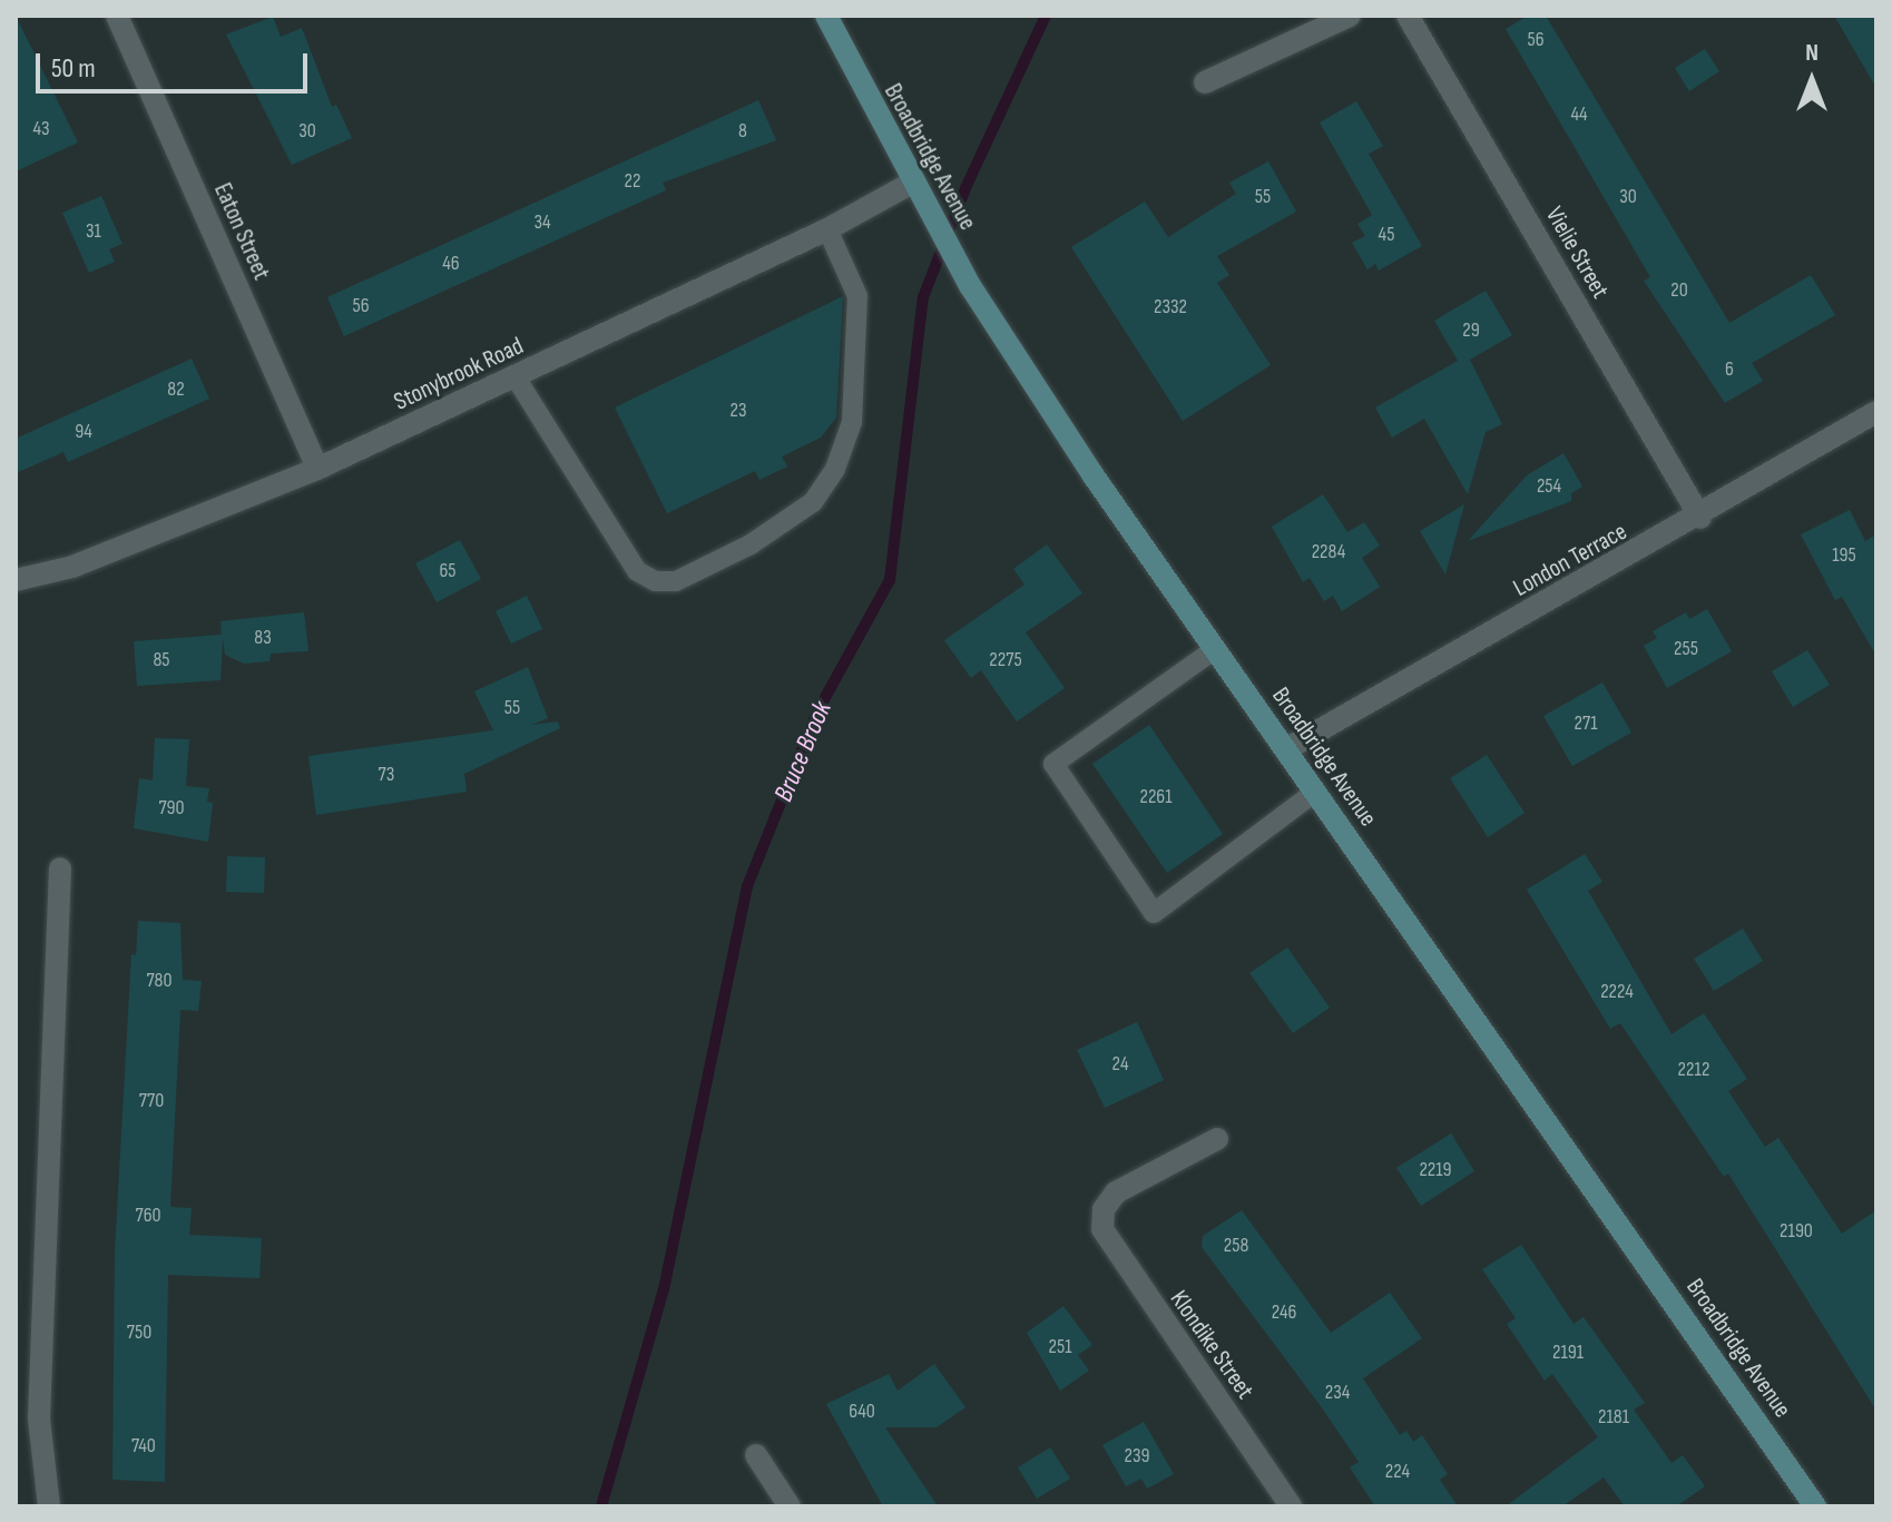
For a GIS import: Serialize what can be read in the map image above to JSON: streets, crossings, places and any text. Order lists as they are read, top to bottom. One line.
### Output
{"streets":{"main road":["Broadbridge Avenue"],"street":["Eaton Street","Vielie Street","Stonybrook Road","London Terrace","Klondike Street"]},"crossings":[["Broadbridge Avenue","Stonybrook Road"],["Broadbridge Avenue","London Terrace"],["Eaton Street","Stonybrook Road"],["Vielie Street","London Terrace"]],"water":["Bruce Brook"],"house_numbers":["56","44","43","30","8","22","55","30","34","31","45","46","20","56","2332","29","6","82","23","94","254","2284","195","65","83","255","85","2275","55","271","73","2261","790","780","2224","24","2212","770","2219","760","2190","258","246","750","251","2191","234","640","2181","740","239","224"],"scale_bar":"50 m","north":"top"}
